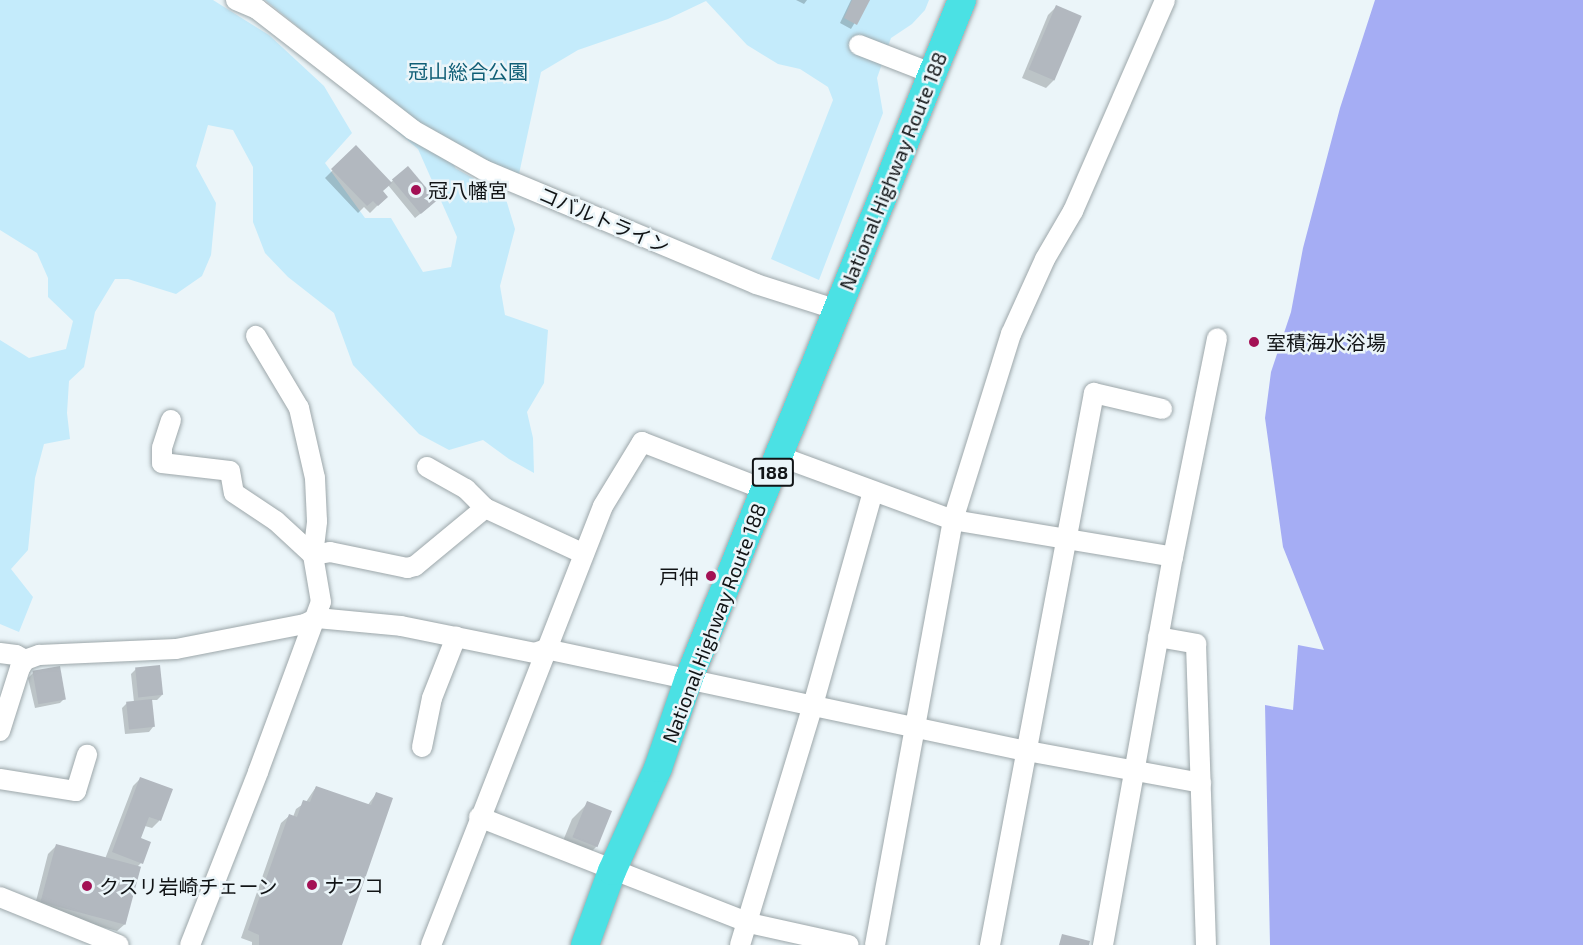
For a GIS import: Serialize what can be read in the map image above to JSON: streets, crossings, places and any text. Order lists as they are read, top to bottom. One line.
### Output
{"streets":{"highway":["National Highway Route 188","188"],"street":["コバルトライン"]},"crossings":[["National Highway Route 188","コバルトライン"]],"parks":["冠山総合公園"],"places":["冠八幡宮","室積海水浴場","戸仲","ナフコ","クスリ岩崎チェーン"]}
